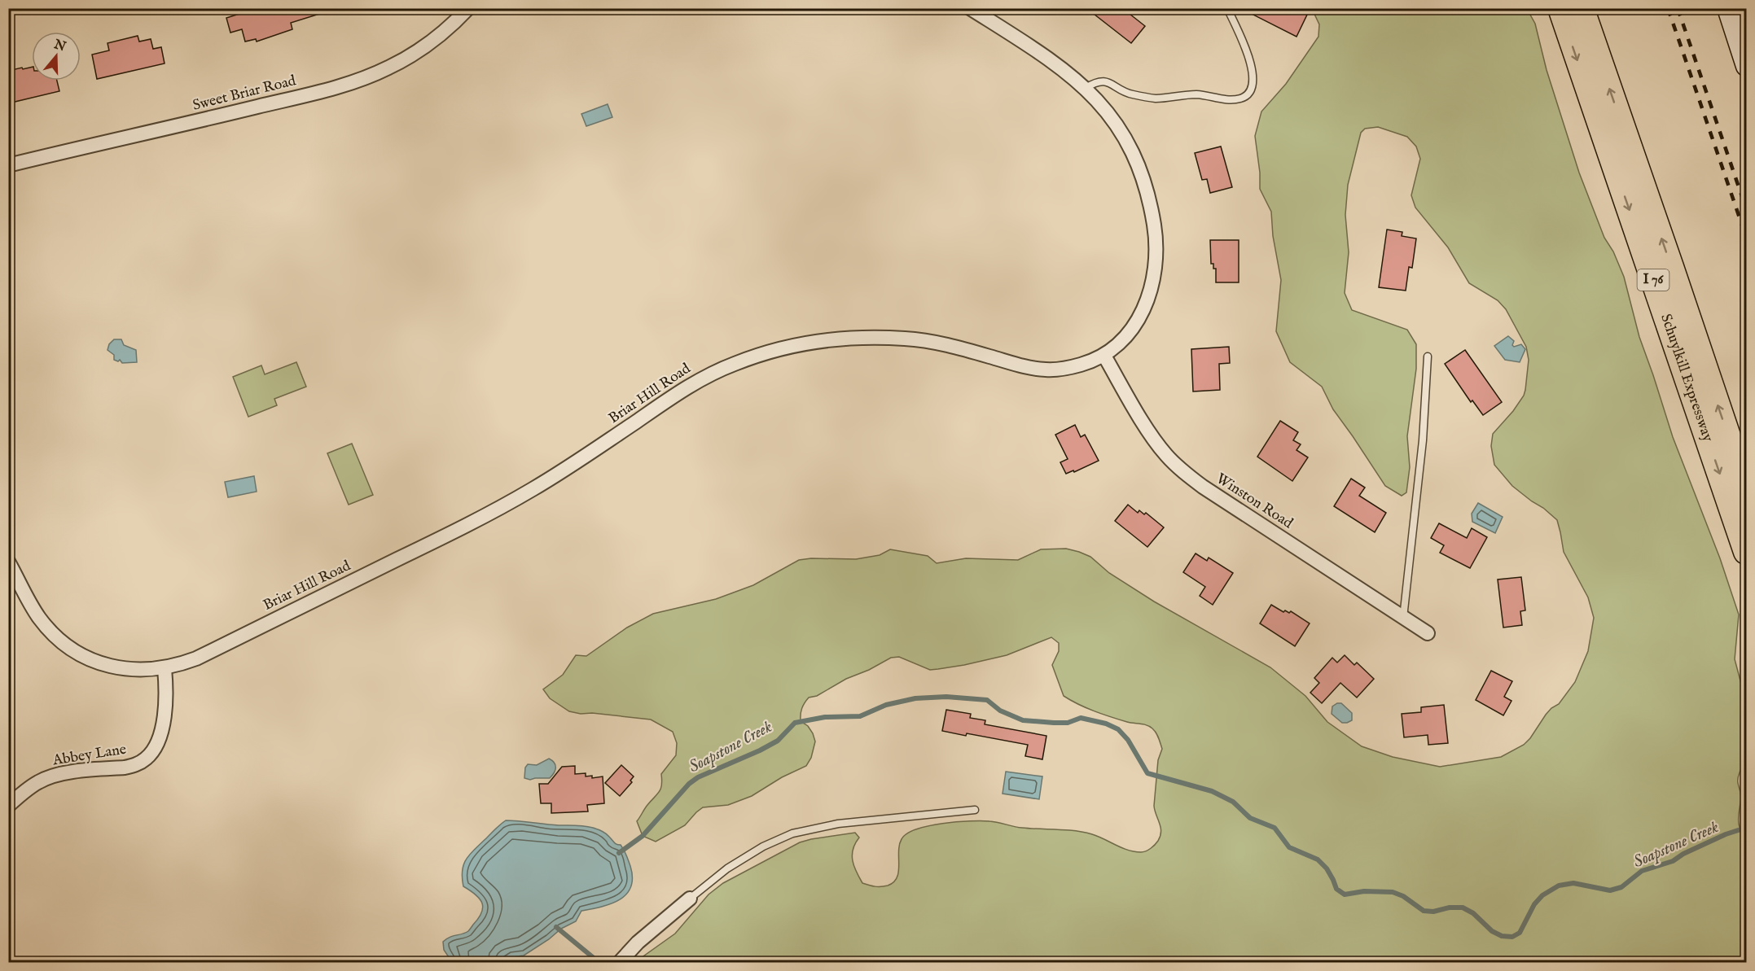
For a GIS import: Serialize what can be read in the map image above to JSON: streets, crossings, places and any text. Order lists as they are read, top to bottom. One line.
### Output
{"streets":{"highway":["I 76","Schuylkill Expressway"],"street":["Sweet Briar Road","Briar Hill Road","Winston Road","Abbey Lane"]},"crossings":[["Briar Hill Road","Winston Road"],["Briar Hill Road","Abbey Lane"]],"water":["Soapstone Creek"],"north":"top"}
